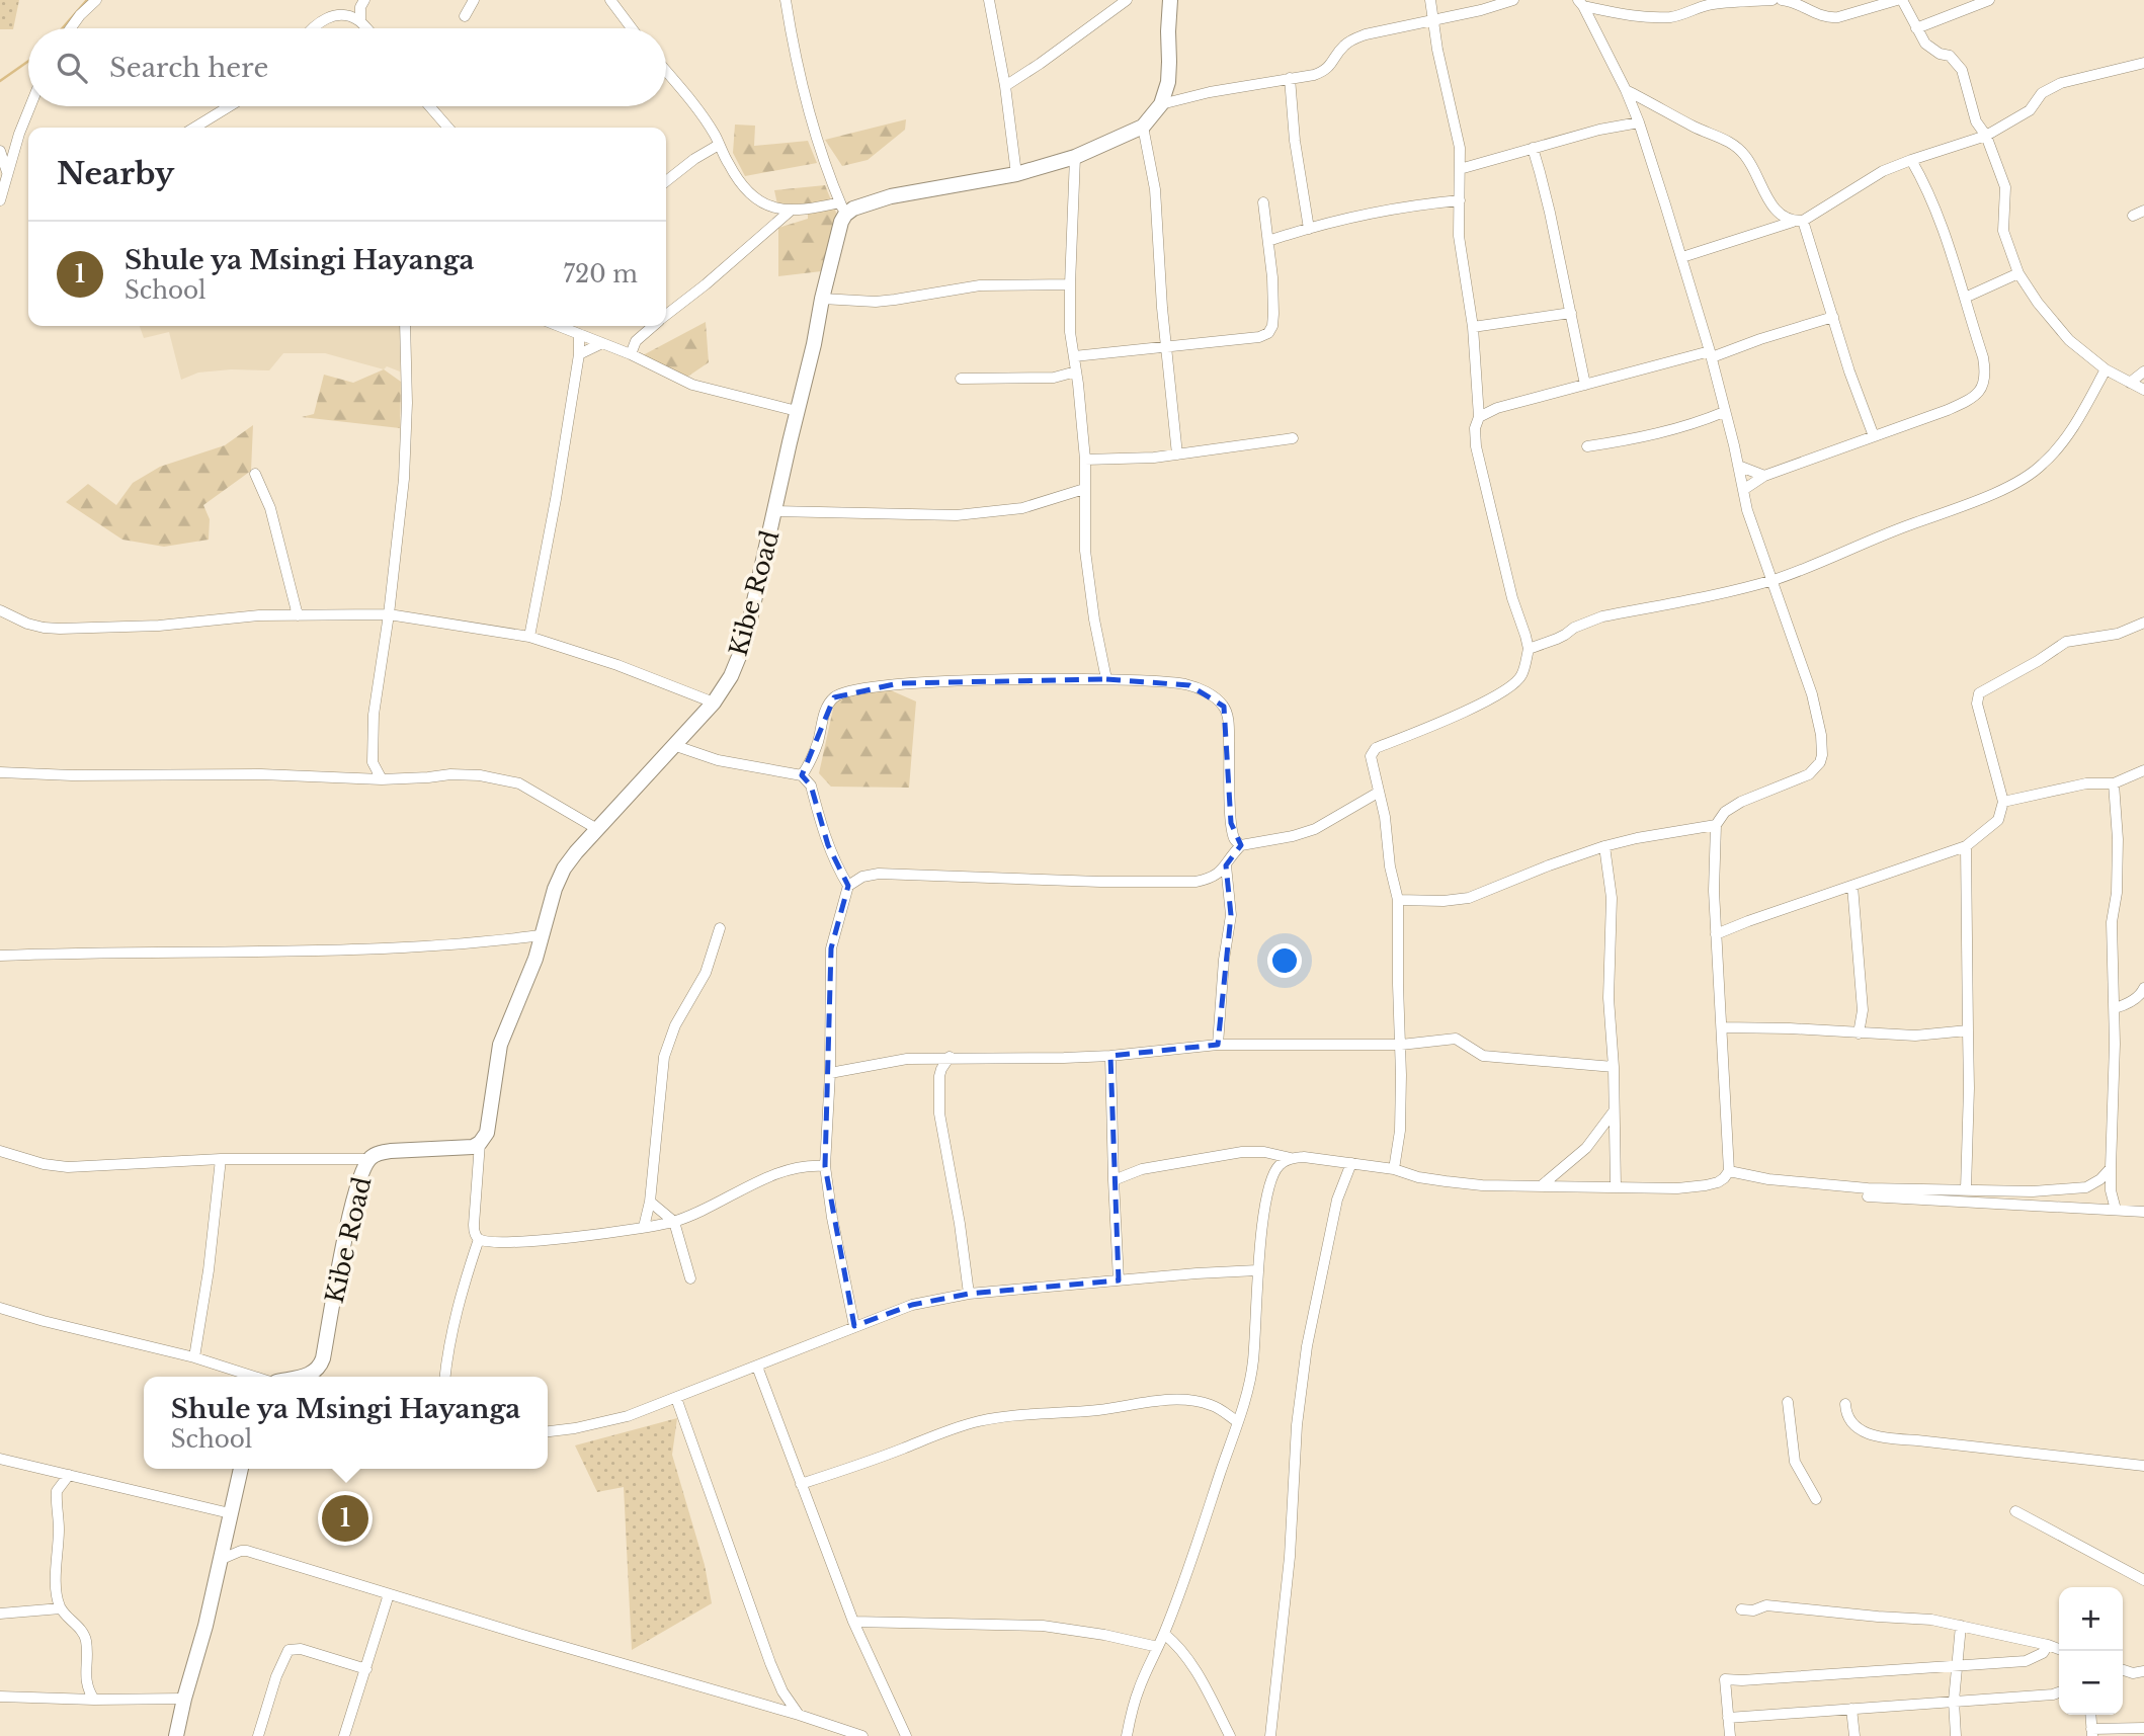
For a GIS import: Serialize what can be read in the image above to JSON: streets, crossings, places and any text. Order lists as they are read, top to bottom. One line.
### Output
{"streets":{"street":["Kibe Road"]},"page":{"search":"Search here","heading":"Nearby","list":[{"mark":"1","name":"Shule ya Msingi Hayanga","note":"School","value":"720 m"}],"popup":["Shule ya Msingi Hayanga","School"],"pins":"1","map_buttons":["+","−"]}}
